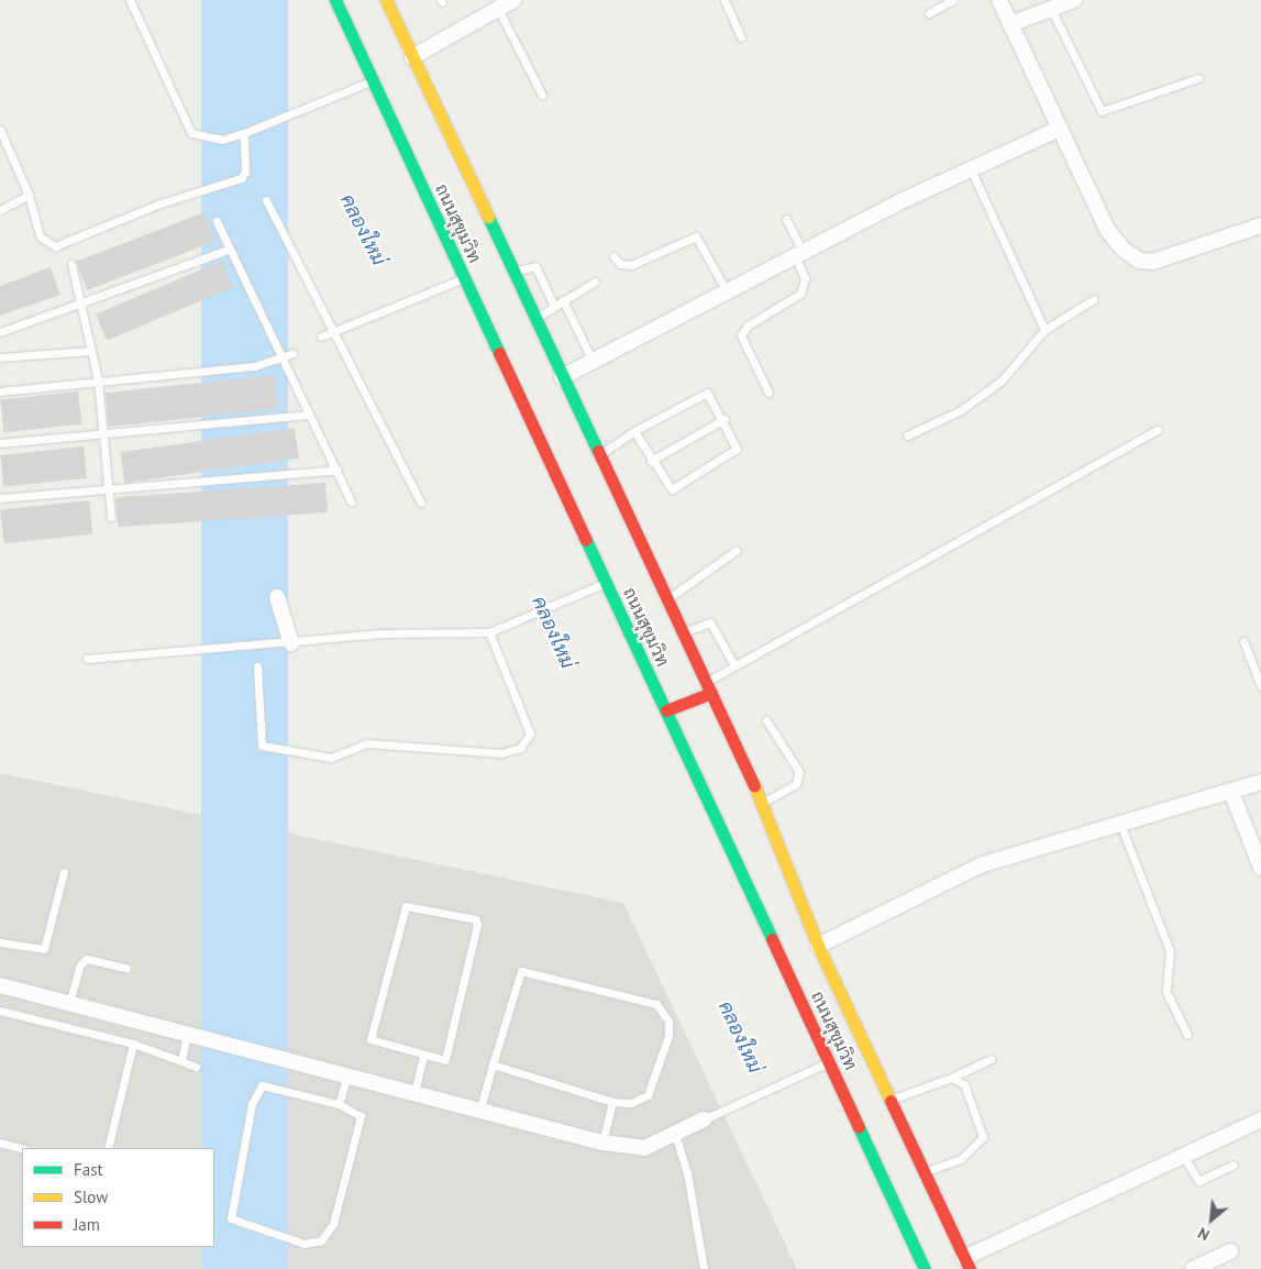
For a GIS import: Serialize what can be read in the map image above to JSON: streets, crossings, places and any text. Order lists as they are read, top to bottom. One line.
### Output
{"streets":{"highway":["ถนนสุขุมวิท"]},"water":["คลองใหม่"],"legend":["Fast","Slow","Jam"],"north":"bottom left"}
